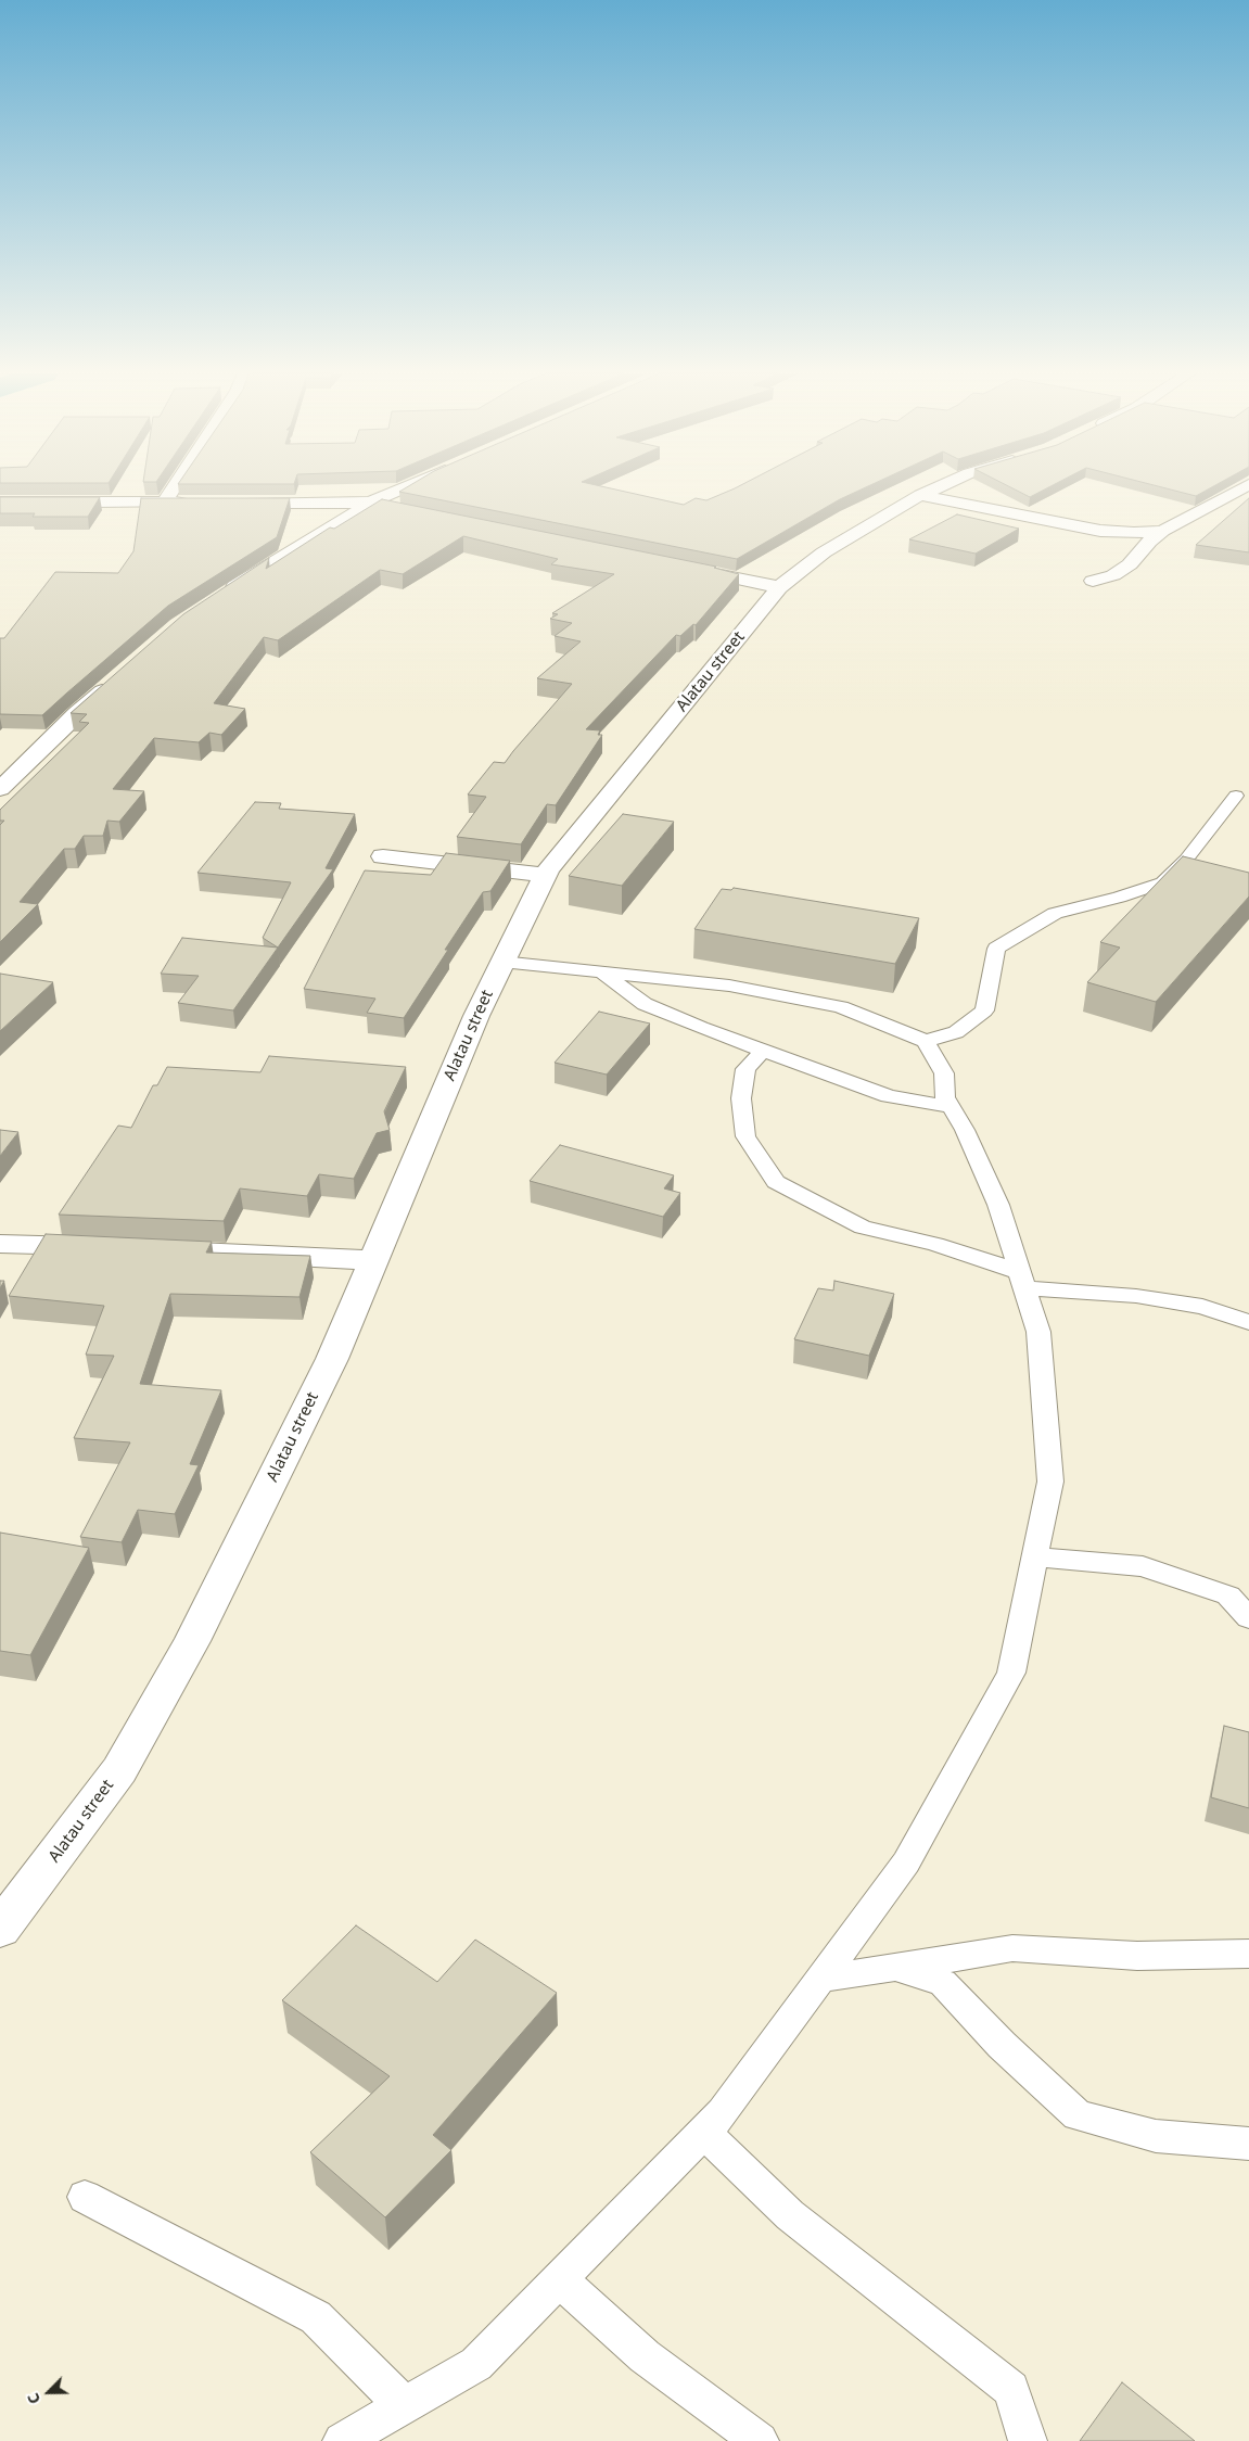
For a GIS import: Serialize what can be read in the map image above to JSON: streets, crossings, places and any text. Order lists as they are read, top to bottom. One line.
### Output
{"streets":{"street":["Alatau street"]},"north":"bottom left"}
